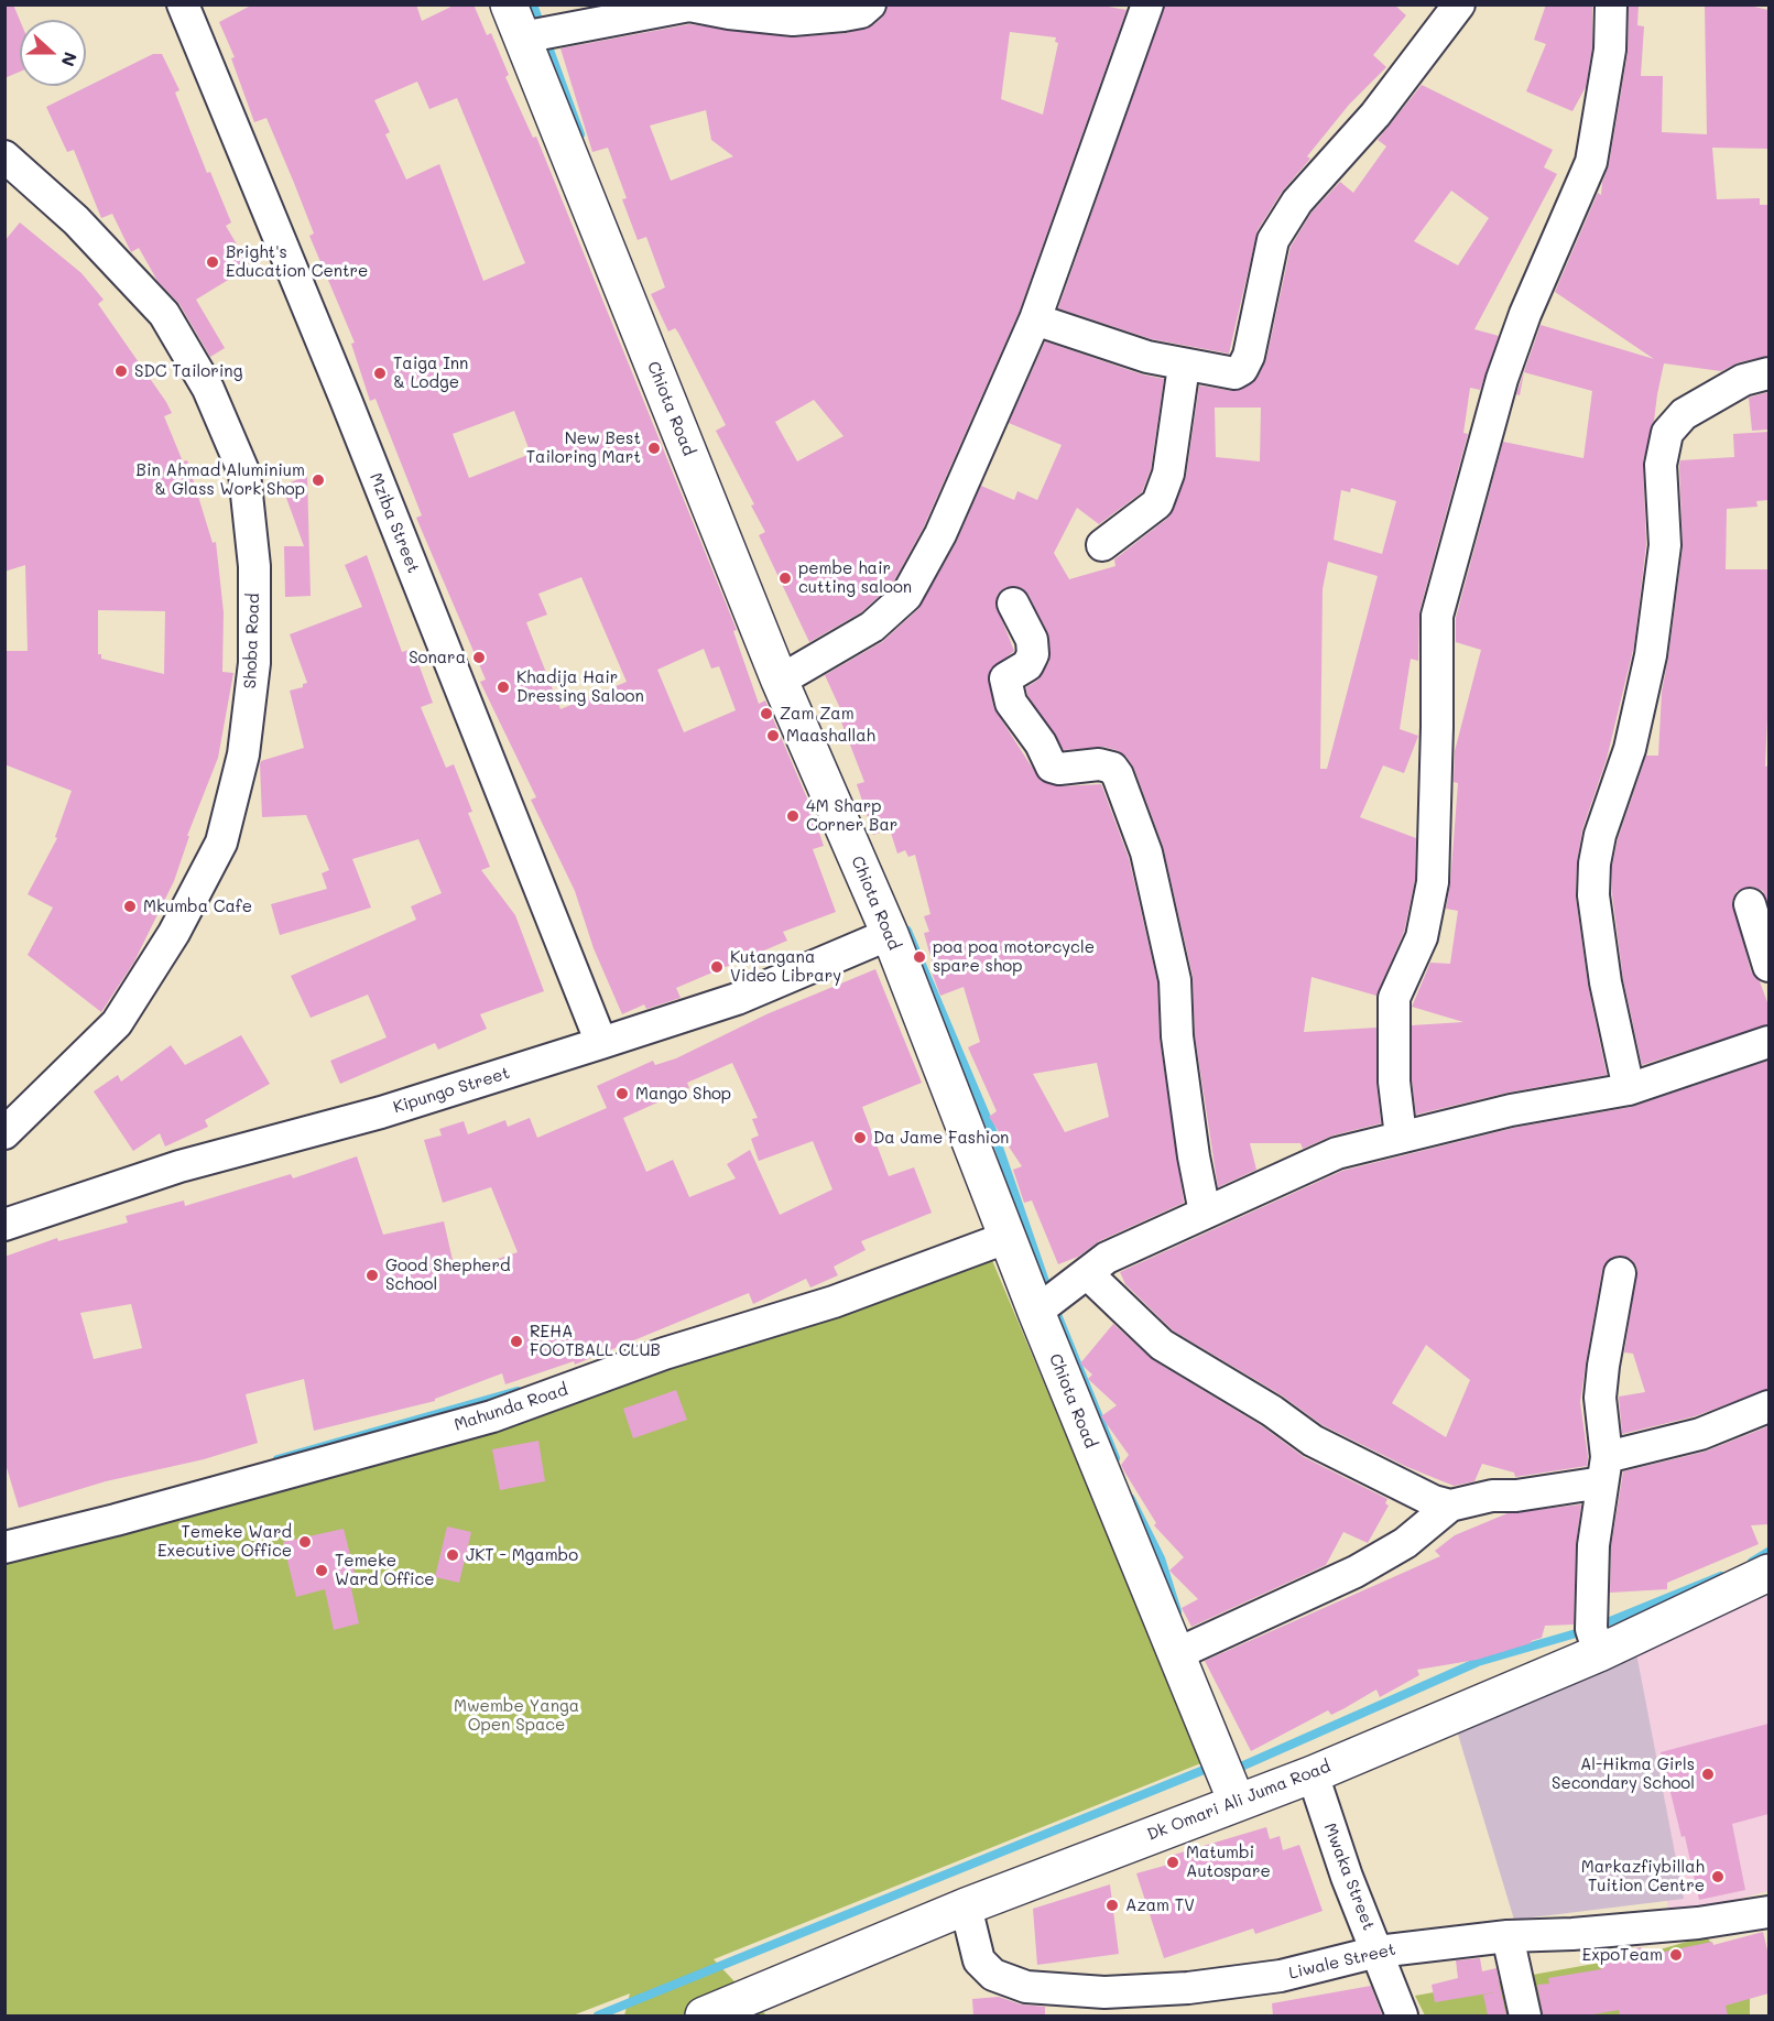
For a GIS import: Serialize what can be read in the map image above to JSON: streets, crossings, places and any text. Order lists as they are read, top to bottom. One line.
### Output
{"streets":{"street":["Chiota Road","Mziba Street","Shoba Road","Kipungo Street","Mahunda Road","Dk Omari Ali Juma Road","Mwaka Street","Liwale Street"]},"crossings":[["Chiota Road","Kipungo Street"],["Chiota Road","Mahunda Road"],["Chiota Road","Dk Omari Ali Juma Road"],["Mziba Street","Kipungo Street"],["Dk Omari Ali Juma Road","Mwaka Street"],["Dk Omari Ali Juma Road","Liwale Street"],["Mwaka Street","Liwale Street"]],"parks":["Mwembe Yanga Open Space"],"places":["Bright's Education Centre","SDC Tailoring","Taiga Inn & Lodge","New Best Tailoring Mart","Bin Ahmad Aluminium & Glass Work Shop","pembe hair cutting saloon","Sonara","Khadija Hair Dressing Saloon","Zam Zam","Maashallah","4M Sharp Corner Bar","Mkumba Cafe","poa poa motorcycle spare shop","Kutangana Video Library","Mango Shop","Da Jame Fashion","Good Shepherd School","REHA FOOTBALL CLUB","Temeke Ward Executive Office","JKT - Mgambo","Temeke Ward Office","Al-Hikma Girls Secondary School","Matumbi Autospare","Markazfiybillah Tuition Centre","Azam TV","ExpoTeam"],"north":"right"}
